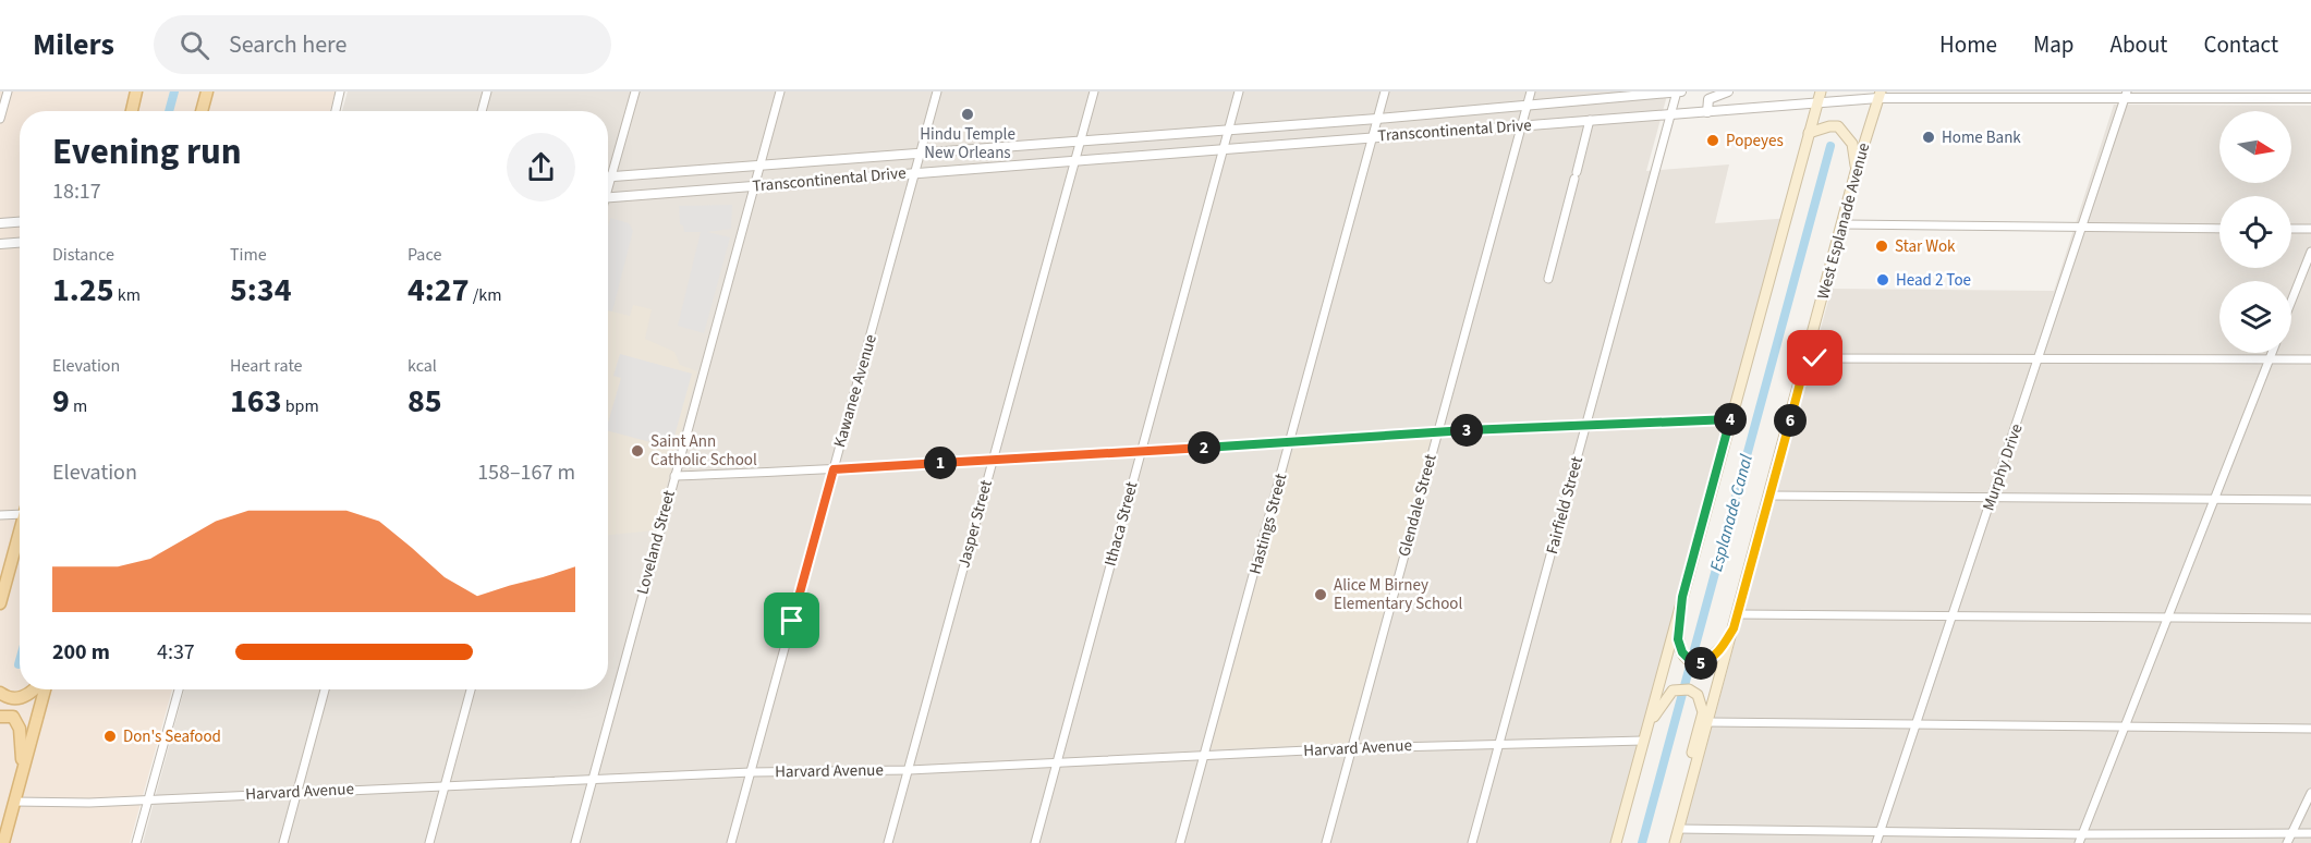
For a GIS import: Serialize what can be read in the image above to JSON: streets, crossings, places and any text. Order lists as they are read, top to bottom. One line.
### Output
{"streets":{"main road":["West Esplanade Avenue"],"street":["Transcontinental Drive","Kawanee Avenue","Murphy Drive","Glendale Street","Fairfield Street","Jasper Street","Ithaca Street","Hastings Street","Loveland Street","Harvard Avenue"]},"crossings":[["Transcontinental Drive","West Esplanade Avenue"],["Transcontinental Drive","Kawanee Avenue"],["Transcontinental Drive","Murphy Drive"],["Transcontinental Drive","Glendale Street"],["Transcontinental Drive","Fairfield Street"],["Transcontinental Drive","Jasper Street"],["Transcontinental Drive","Ithaca Street"],["Transcontinental Drive","Hastings Street"],["Transcontinental Drive","Loveland Street"],["Kawanee Avenue","Harvard Avenue"],["Glendale Street","Harvard Avenue"],["Fairfield Street","Harvard Avenue"],["Jasper Street","Harvard Avenue"],["Ithaca Street","Harvard Avenue"],["Hastings Street","Harvard Avenue"],["Loveland Street","Harvard Avenue"]],"water":["Esplanade Canal"],"places":["Hindu Temple New Orleans","Home Bank","Popeyes","Star Wok","Head 2 Toe","Saint Ann Catholic School","Alice M Birney Elementary School","Don's Seafood"],"north":"right","page":{"header":"Milers","search":"Search here","nav":["Home","Map","About","Contact"],"heading":["Evening run","18:17"],"stats":[["Distance","1.25 km"],["Time","5:34"],["Pace","4:27 /km"],["Elevation","9 m"],["Heart rate","163 bpm"],["kcal","85"]],"pins":["4","6","3","2","1","5"],"chart":["Elevation","158–167 m"],"list":[{"name":"200 m","note":"4:37"}]}}
